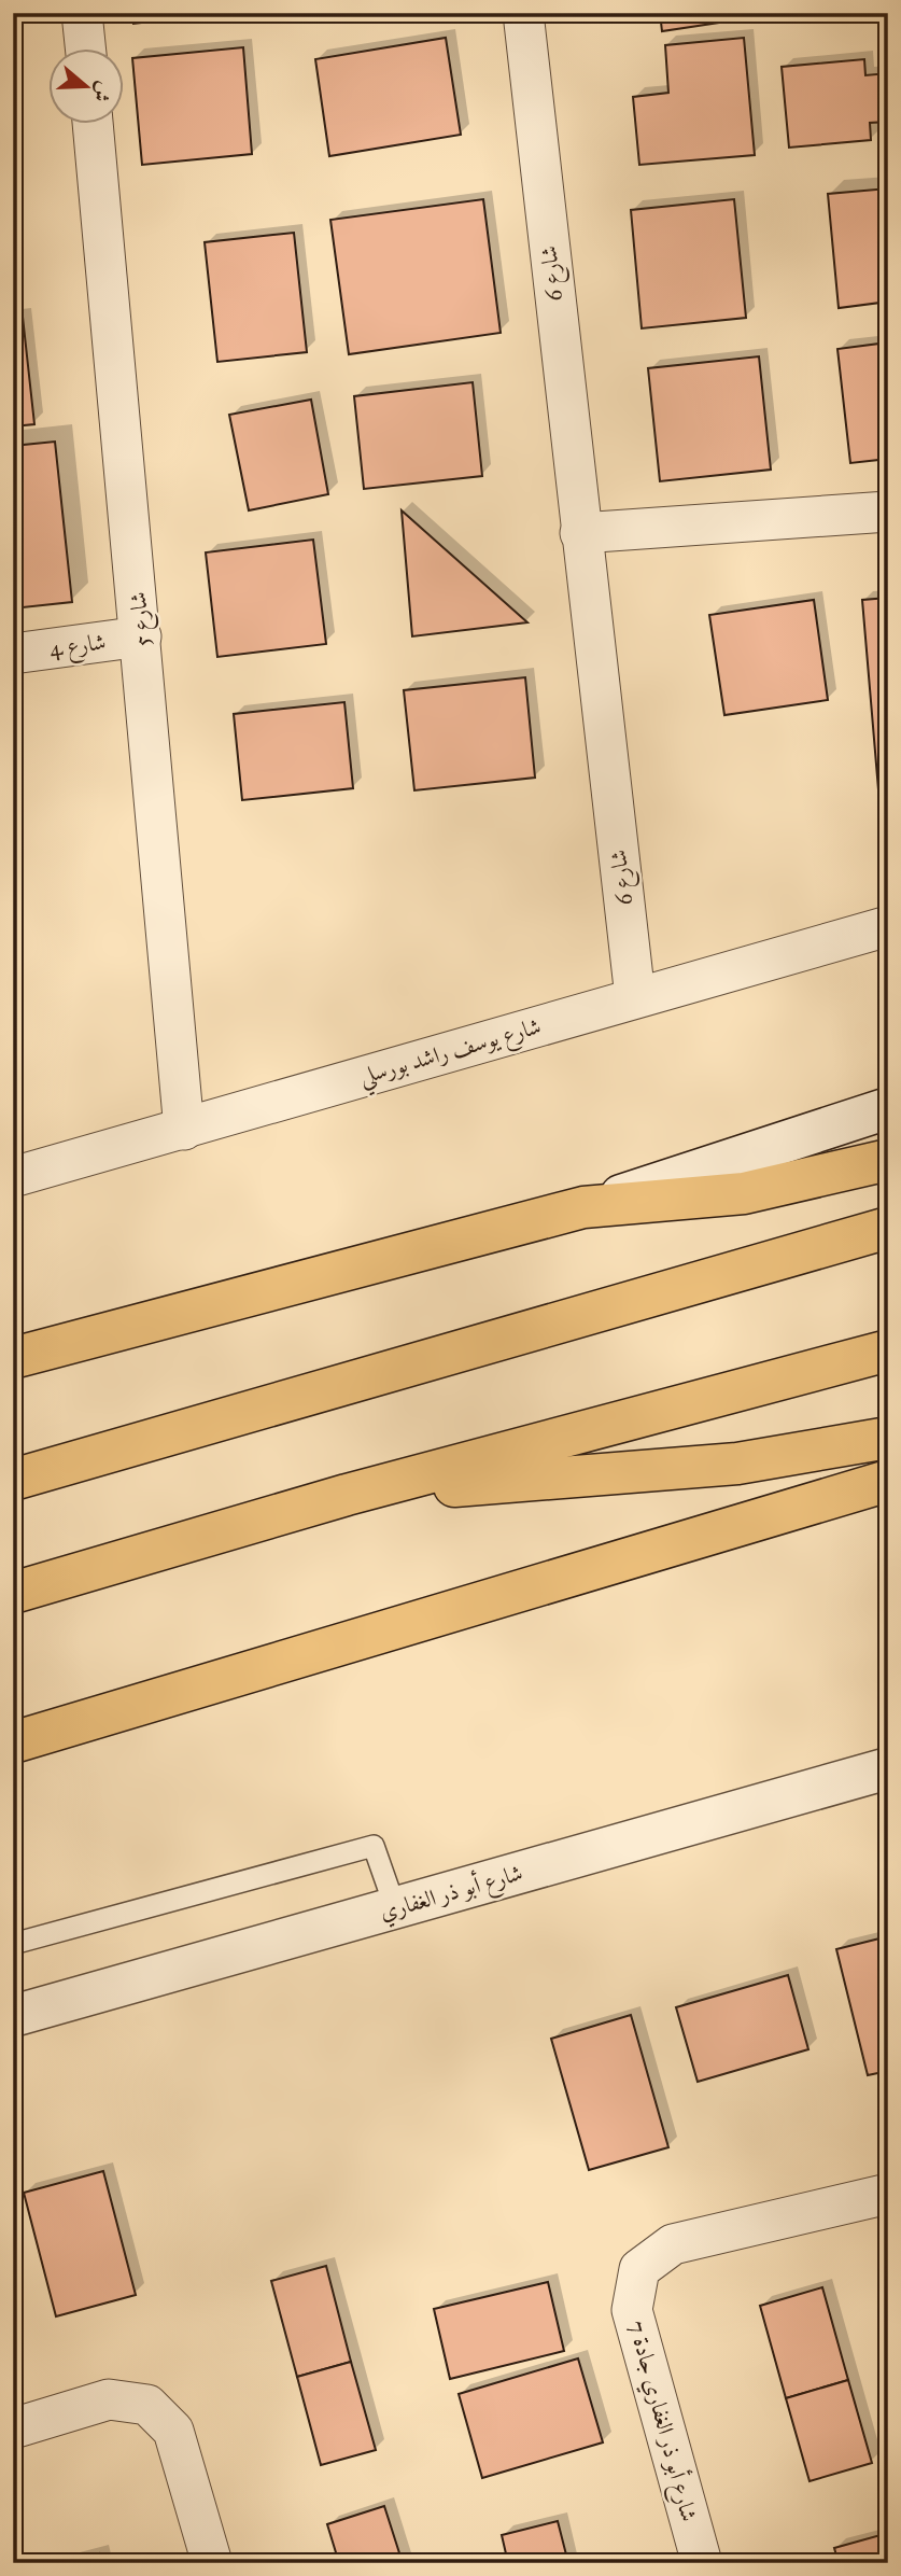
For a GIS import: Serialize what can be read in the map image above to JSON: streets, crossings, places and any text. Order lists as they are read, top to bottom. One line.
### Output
{"streets":{"street":["شارع 6","شارع 5","شارع 4","شارع يوسف راشد بورسلي","شارع أبو ذر الغفاري","شارع أبو ذر الغفاري جادة 7"]},"crossings":[["شارع 6","شارع يوسف راشد بورسلي"],["شارع 5","شارع 4"],["شارع 5","شارع يوسف راشد بورسلي"]],"north":"right"}
